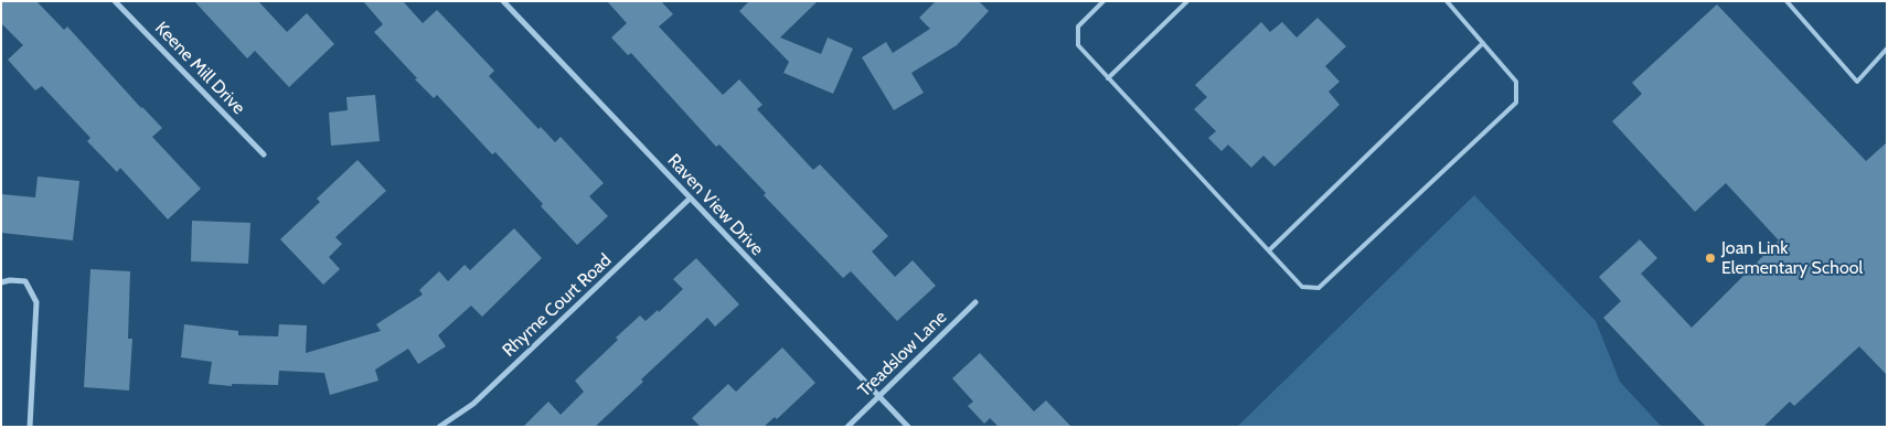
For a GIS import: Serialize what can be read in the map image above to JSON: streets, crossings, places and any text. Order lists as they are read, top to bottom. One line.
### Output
{"streets":{"street":["Keene Mill Drive","Raven View Drive","Rhyme Court Road","Treadslow Lane"]},"crossings":[["Raven View Drive","Rhyme Court Road"],["Raven View Drive","Treadslow Lane"]],"places":["Joan Link Elementary School"]}
